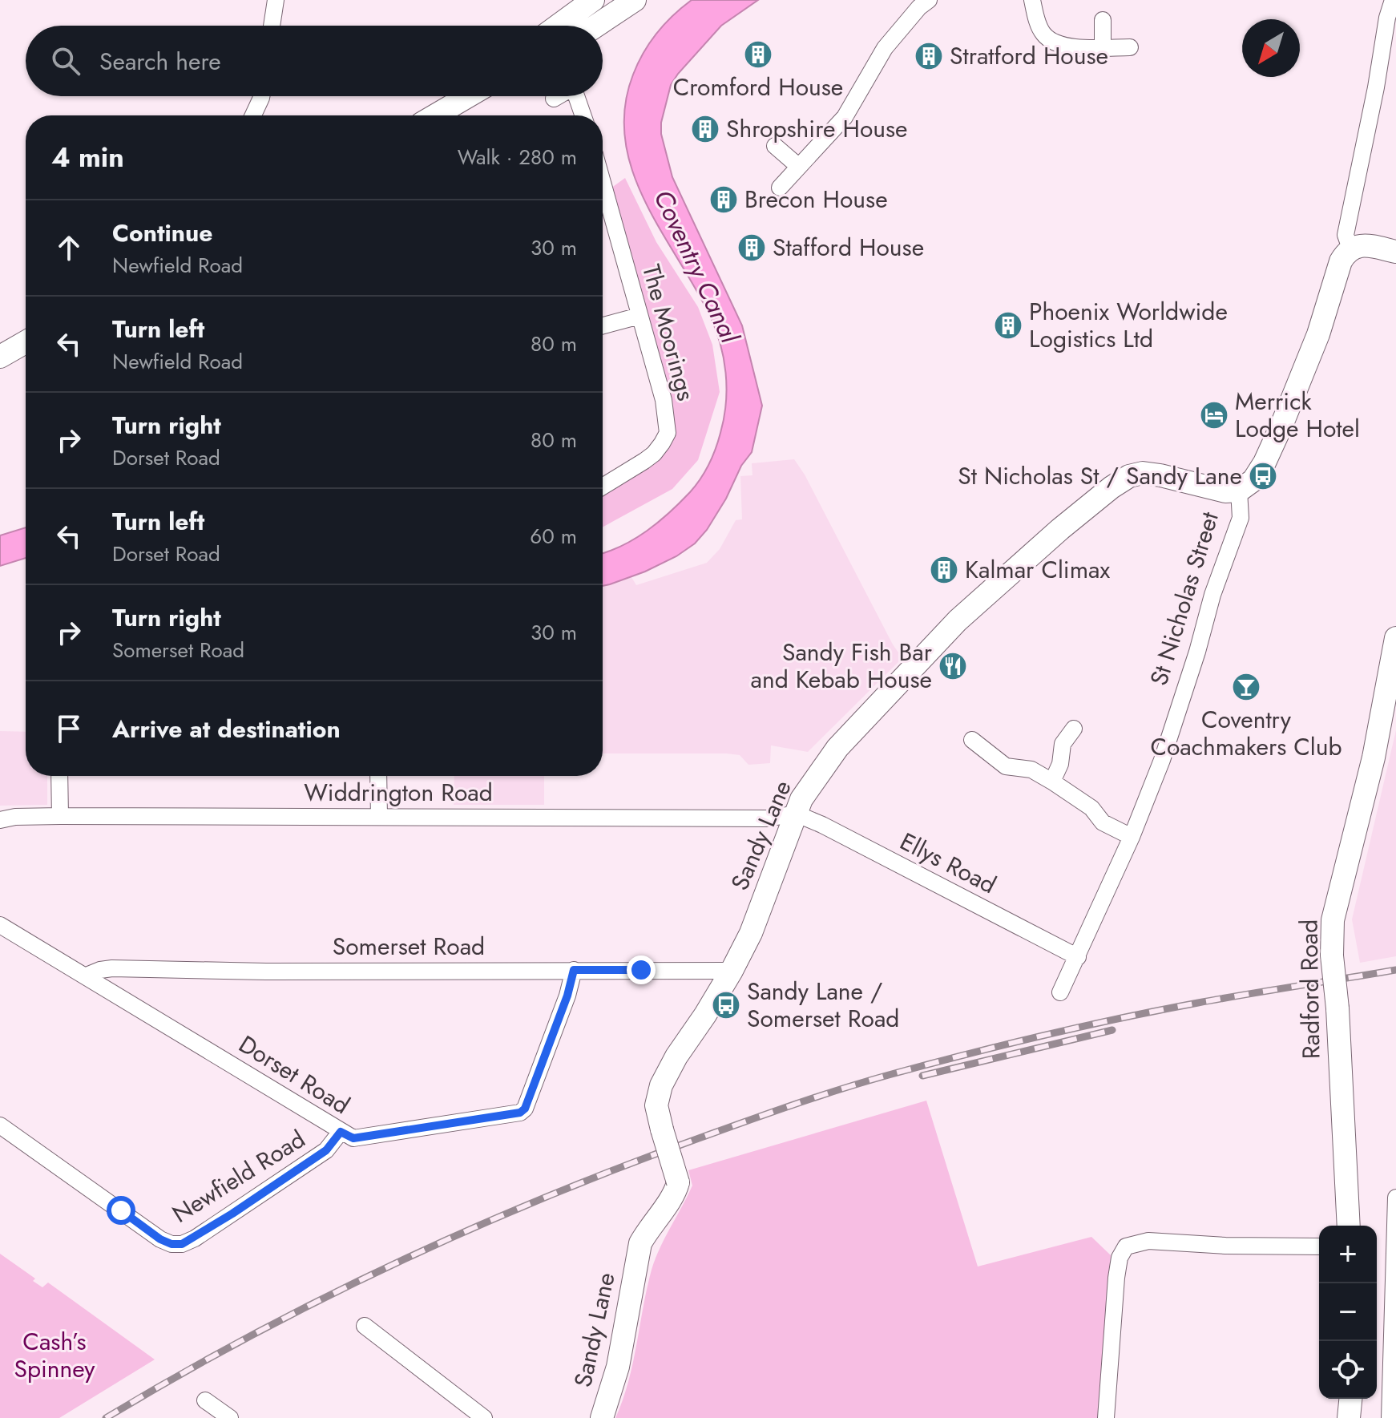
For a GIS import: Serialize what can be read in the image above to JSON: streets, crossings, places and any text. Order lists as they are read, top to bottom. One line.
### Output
{"streets":{"street":["The Moorings","St Nicholas Street","Widdrington Road","Sandy Lane","Ellys Road","Somerset Road","Radford Road","Dorset Road","Newfield Road"]},"crossings":[["St Nicholas Street","Sandy Lane"],["St Nicholas Street","Ellys Road"],["Widdrington Road","Sandy Lane"],["Widdrington Road","Ellys Road"],["Sandy Lane","Ellys Road"],["Sandy Lane","Somerset Road"],["Somerset Road","Dorset Road"],["Dorset Road","Newfield Road"]],"water":["Coventry Canal"],"parks":["Cash’s Spinney"],"places":{"building":["Cromford House","Stratford House","Shropshire House","Brecon House","Stafford House","Phoenix Worldwide Logistics Ltd","Kalmar Climax"],"hotel":["Merrick Lodge Hotel"],"bus stop":["St Nicholas St / Sandy Lane","Sandy Lane / Somerset Road"],"restaurant":["Sandy Fish Bar and Kebab House"],"bar":["Coventry Coachmakers Club"]},"north":"bottom left","page":{"search":"Search here","heading":["4 min","Walk · 280 m"],"list":[["Continue","Newfield Road","30 m"],["Turn left","Newfield Road","80 m"],["Turn right","Dorset Road","80 m"],["Turn left","Dorset Road","60 m"],["Turn right","Somerset Road","30 m"],"Arrive at destination"],"map_buttons":["+","−"]}}
